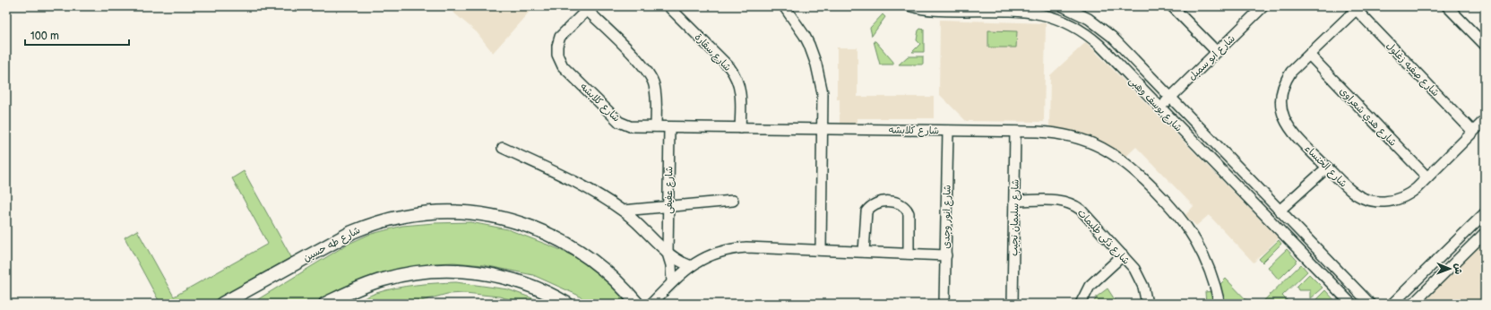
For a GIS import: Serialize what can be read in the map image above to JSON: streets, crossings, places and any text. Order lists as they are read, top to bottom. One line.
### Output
{"streets":{"main road":["شارع طه حسين"],"street":["شارع سقارة","شارع ابو سمبل","شارع صفيه زغلول","شارع كلابشه","شارع يوسف وهبى","شارع هدي شعراوى","شارع الخنساء","شارع عفيفى","شارع انور وجدى","شارع سليمان نجيب","شارع ذكى طليمات"]},"crossings":[["شارع سقارة","شارع كلابشه"],["شارع ابو سمبل","شارع يوسف وهبى"],["شارع صفيه زغلول","شارع الخنساء"],["شارع كلابشه","شارع عفيفى"],["شارع كلابشه","شارع انور وجدى"],["شارع كلابشه","شارع سليمان نجيب"],["شارع هدي شعراوى","شارع الخنساء"],["شارع سليمان نجيب","شارع ذكى طليمات"]],"scale_bar":"100 m","north":"right"}
